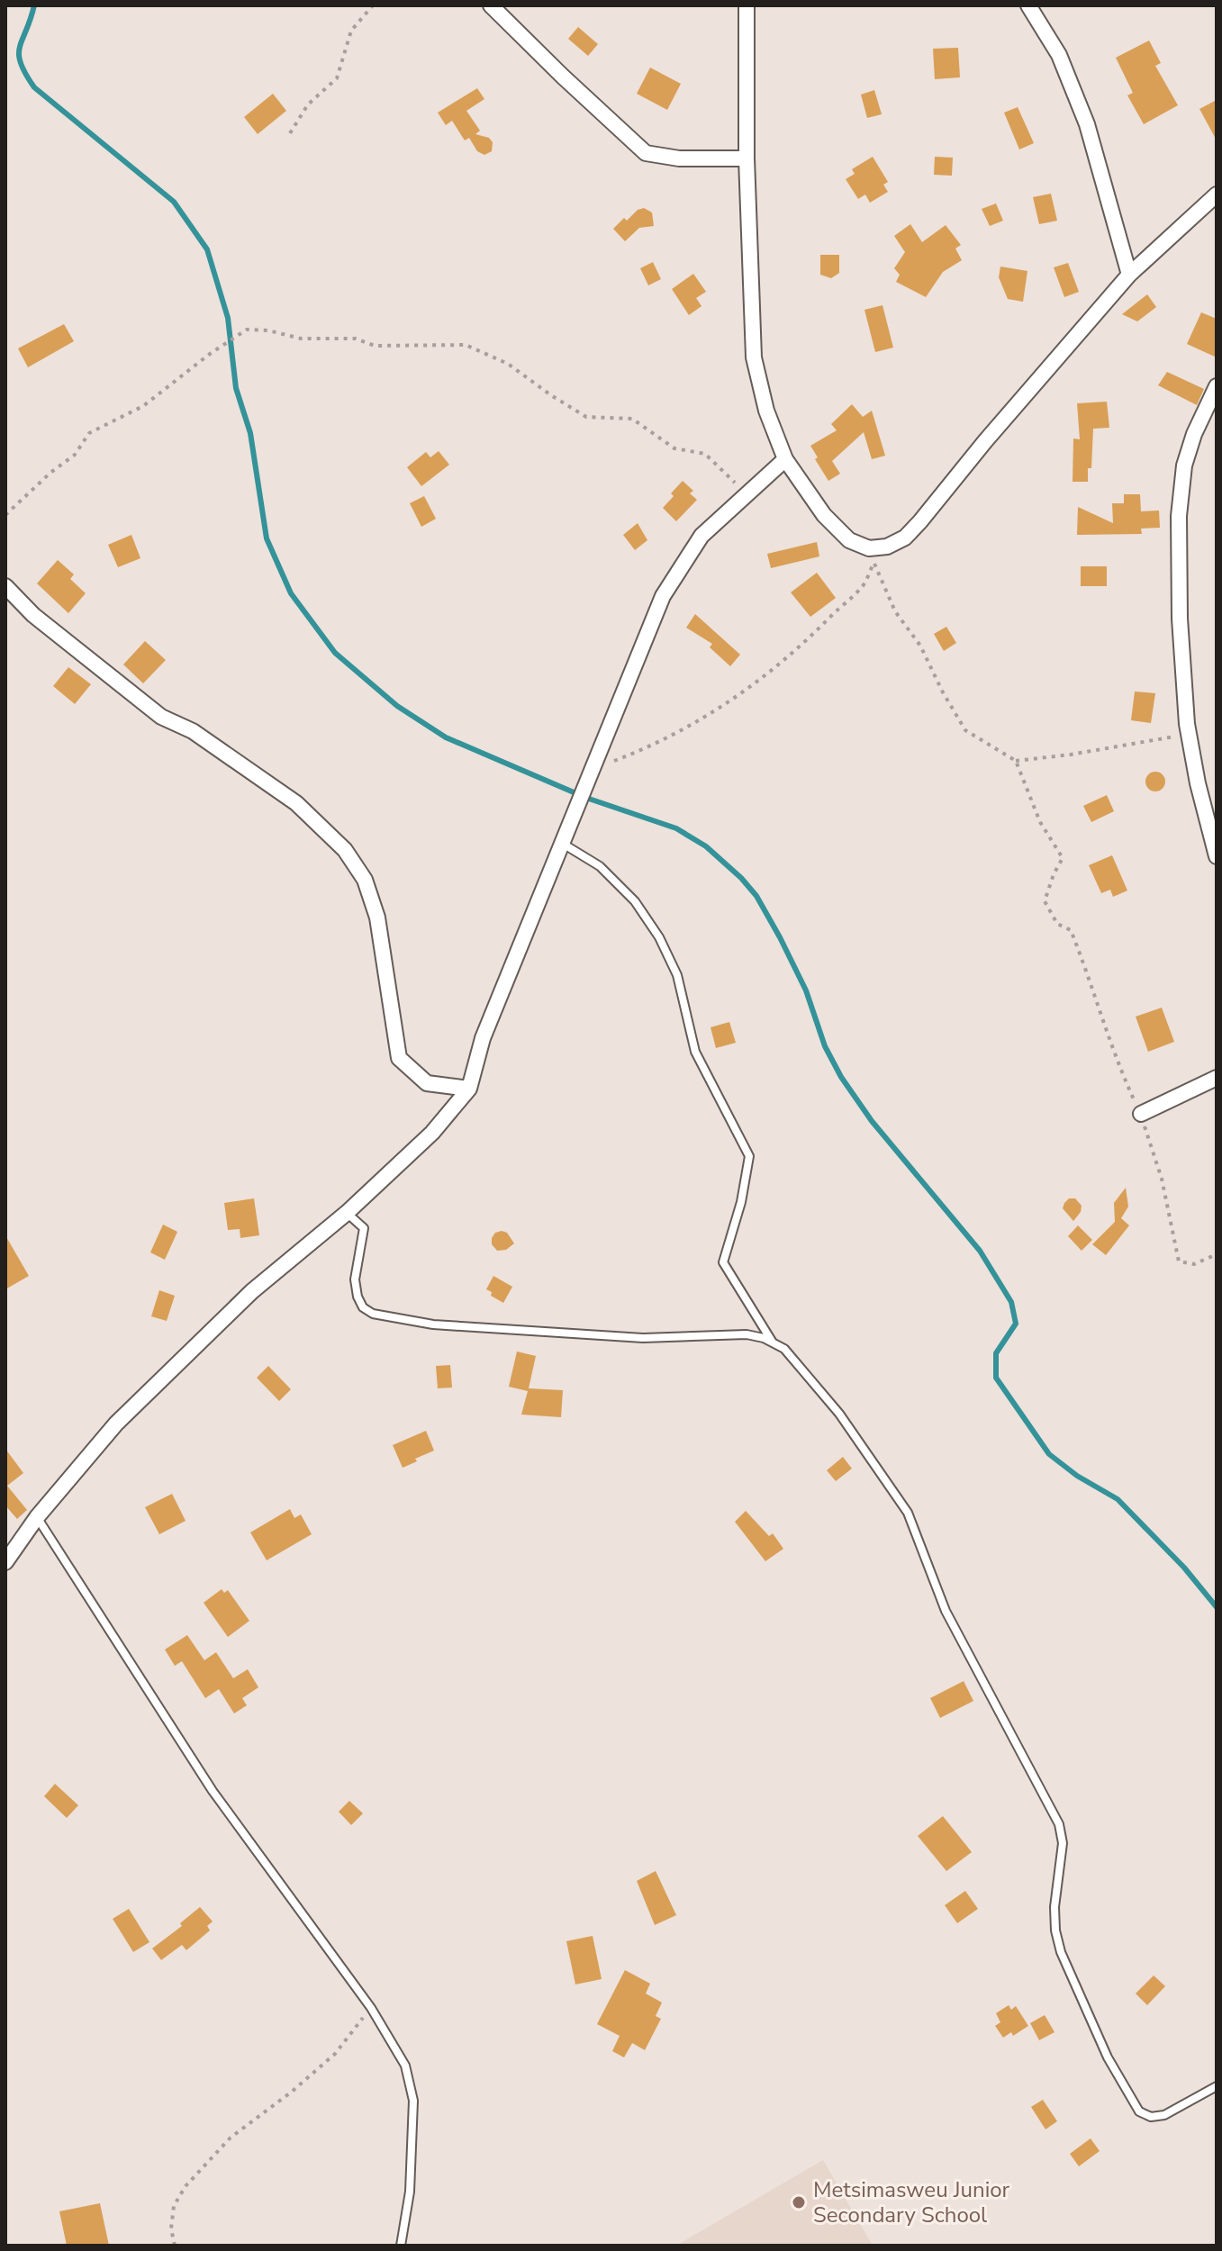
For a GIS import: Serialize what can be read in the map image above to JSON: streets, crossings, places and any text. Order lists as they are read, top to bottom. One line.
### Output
{"places":["Metsimasweu Junior Secondary School"]}
